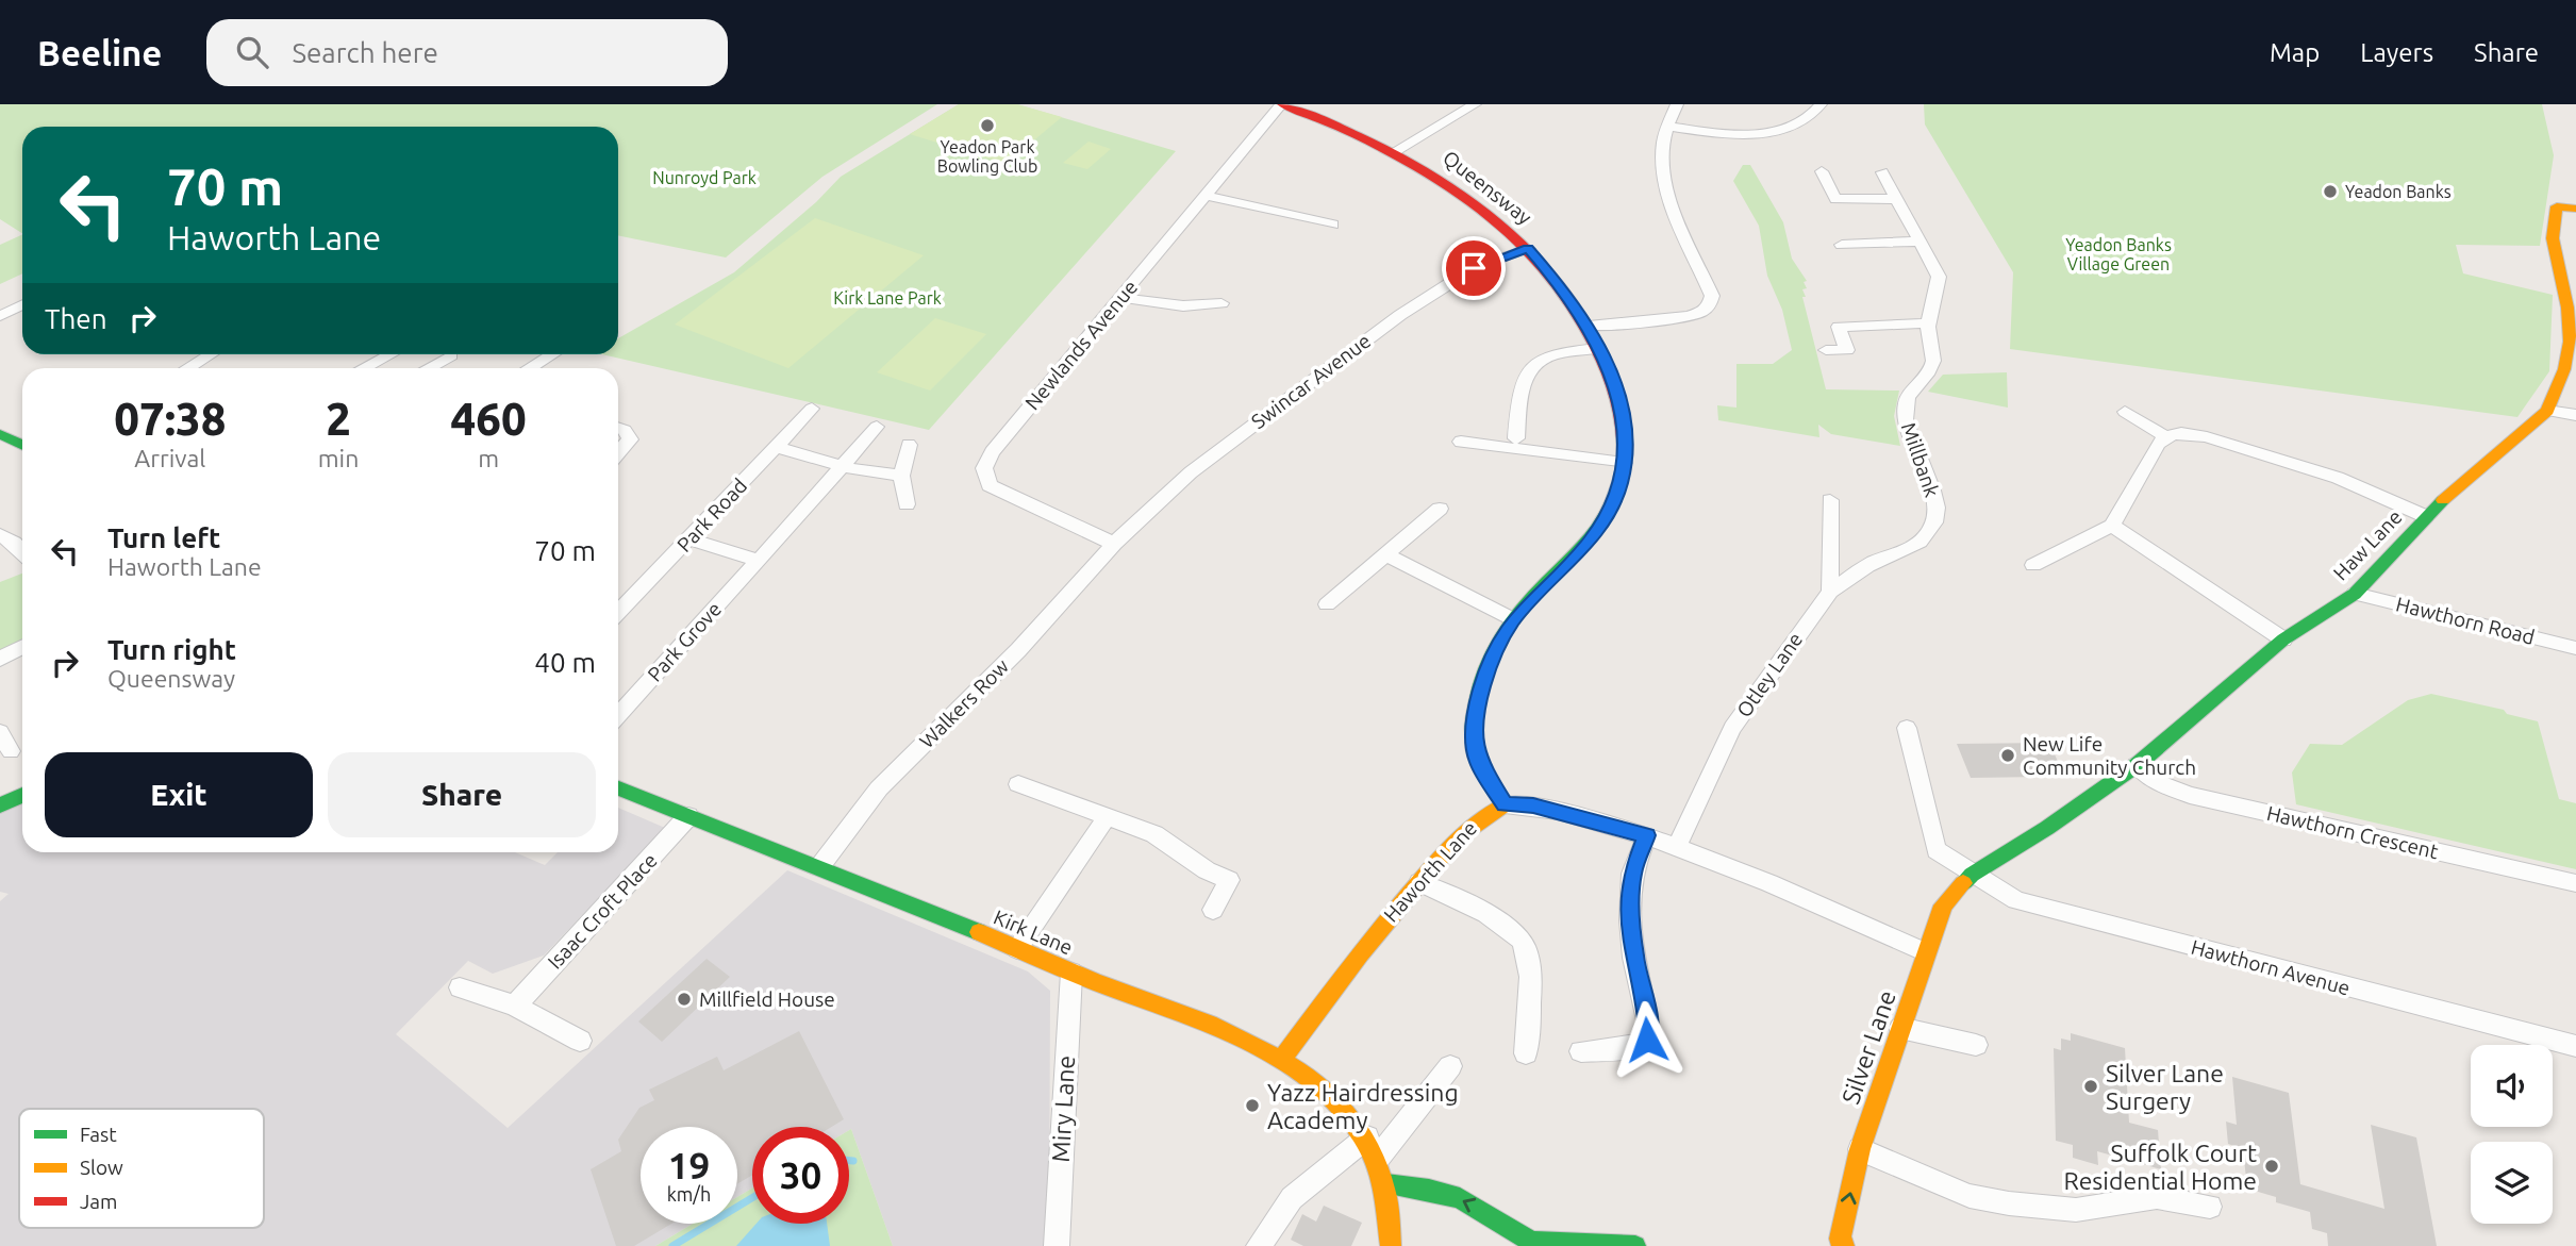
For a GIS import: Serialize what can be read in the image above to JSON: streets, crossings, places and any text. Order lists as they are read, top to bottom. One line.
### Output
{"streets":{"street":["Queensway","Newlands Avenue","Swincar Avenue","Millbank","Park Road","Haw Lane","Hawthorn Road","Park Grove","Otley Lane","Walkers Row","Hawthorn Crescent","Haworth Lane","Isaac Croft Place","Kirk Lane","Hawthorn Avenue","Silver Lane","Miry Lane"]},"crossings":[["Queensway","Newlands Avenue"],["Queensway","Swincar Avenue"],["Queensway","Haworth Lane"],["Newlands Avenue","Swincar Avenue"],["Newlands Avenue","Walkers Row"],["Swincar Avenue","Walkers Row"],["Millbank","Otley Lane"],["Haw Lane","Hawthorn Road"],["Haw Lane","Hawthorn Crescent"],["Haw Lane","Hawthorn Avenue"],["Haw Lane","Silver Lane"],["Walkers Row","Kirk Lane"],["Haworth Lane","Kirk Lane"],["Isaac Croft Place","Kirk Lane"],["Kirk Lane","Miry Lane"],["Hawthorn Avenue","Silver Lane"]],"parks":["Nunroyd Park","Yeadon Banks Village Green","Kirk Lane Park"],"places":["Yeadon Park Bowling Club","Yeadon Banks","New Life Community Church","Millfield House","Silver Lane Surgery","Yazz Hairdressing Academy","Suffolk Court Residential Home"],"legend":["Fast","Slow","Jam"],"page":{"header":"Beeline","search":"Search here","nav":["Map","Layers","Share"],"turn":["70 m","Haworth Lane"],"then":"Then","eta":["07:38","Arrival","2","min","460","m"],"list":[{"name":"Turn left","note":"Haworth Lane","value":"70 m"},{"name":"Turn right","note":"Queensway","value":"40 m"}],"buttons":["Exit","Share"],"speed":"19 km/h","limit":"30"}}
